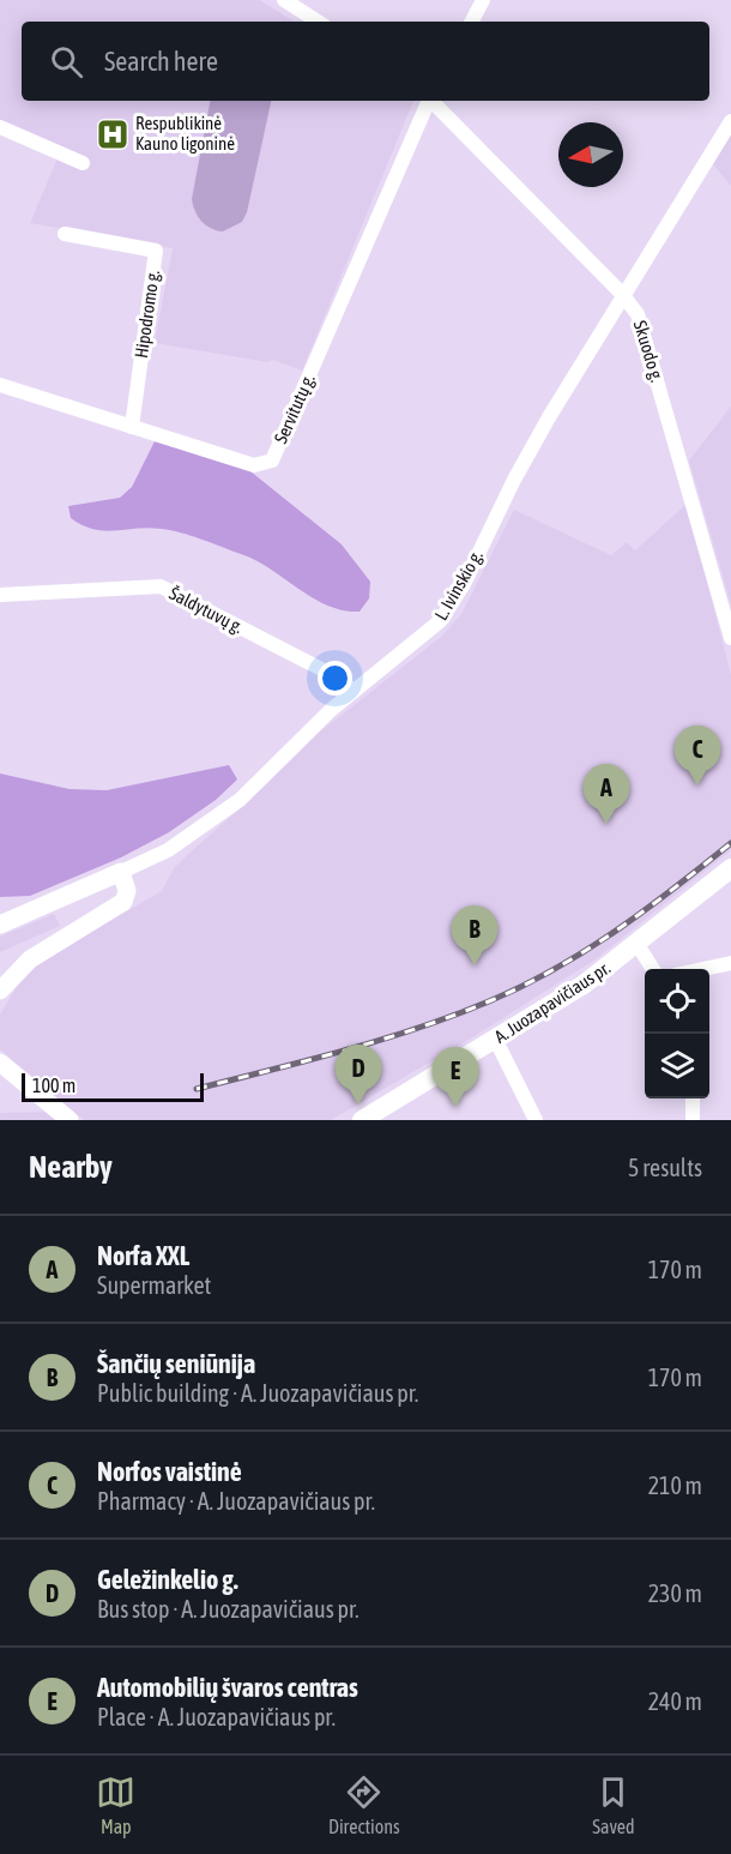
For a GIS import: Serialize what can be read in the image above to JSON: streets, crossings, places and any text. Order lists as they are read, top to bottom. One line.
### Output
{"streets":{"main road":["A. Juozapavičiaus pr."],"street":["Hipodromo g.","Skuodo g.","Servitutų g.","L. Ivinskio g.","Šaldytuvų g."]},"crossings":[["Hipodromo g.","Servitutų g."],["Skuodo g.","L. Ivinskio g."],["L. Ivinskio g.","Šaldytuvų g."]],"places":{"hospital":["Respublikinė Kauno ligoninė"]},"scale_bar":"100 m","north":"left","page":{"search":"Search here","pins":["C","A","B","D","E"],"scale":"100 m","heading":["Nearby","5 results"],"list":[{"mark":"A","name":"Norfa XXL","note":"Supermarket","value":"170 m"},{"mark":"B","name":"Šančių seniūnija","note":"Public building · A. Juozapavičiaus pr.","value":"170 m"},{"mark":"C","name":"Norfos vaistinė","note":"Pharmacy · A. Juozapavičiaus pr.","value":"210 m"},{"mark":"D","name":"Geležinkelio g.","note":"Bus stop · A. Juozapavičiaus pr.","value":"230 m"},{"mark":"E","name":"Automobilių švaros centras","note":"Place · A. Juozapavičiaus pr.","value":"240 m"}],"nav":["Map","Directions","Saved"]}}
